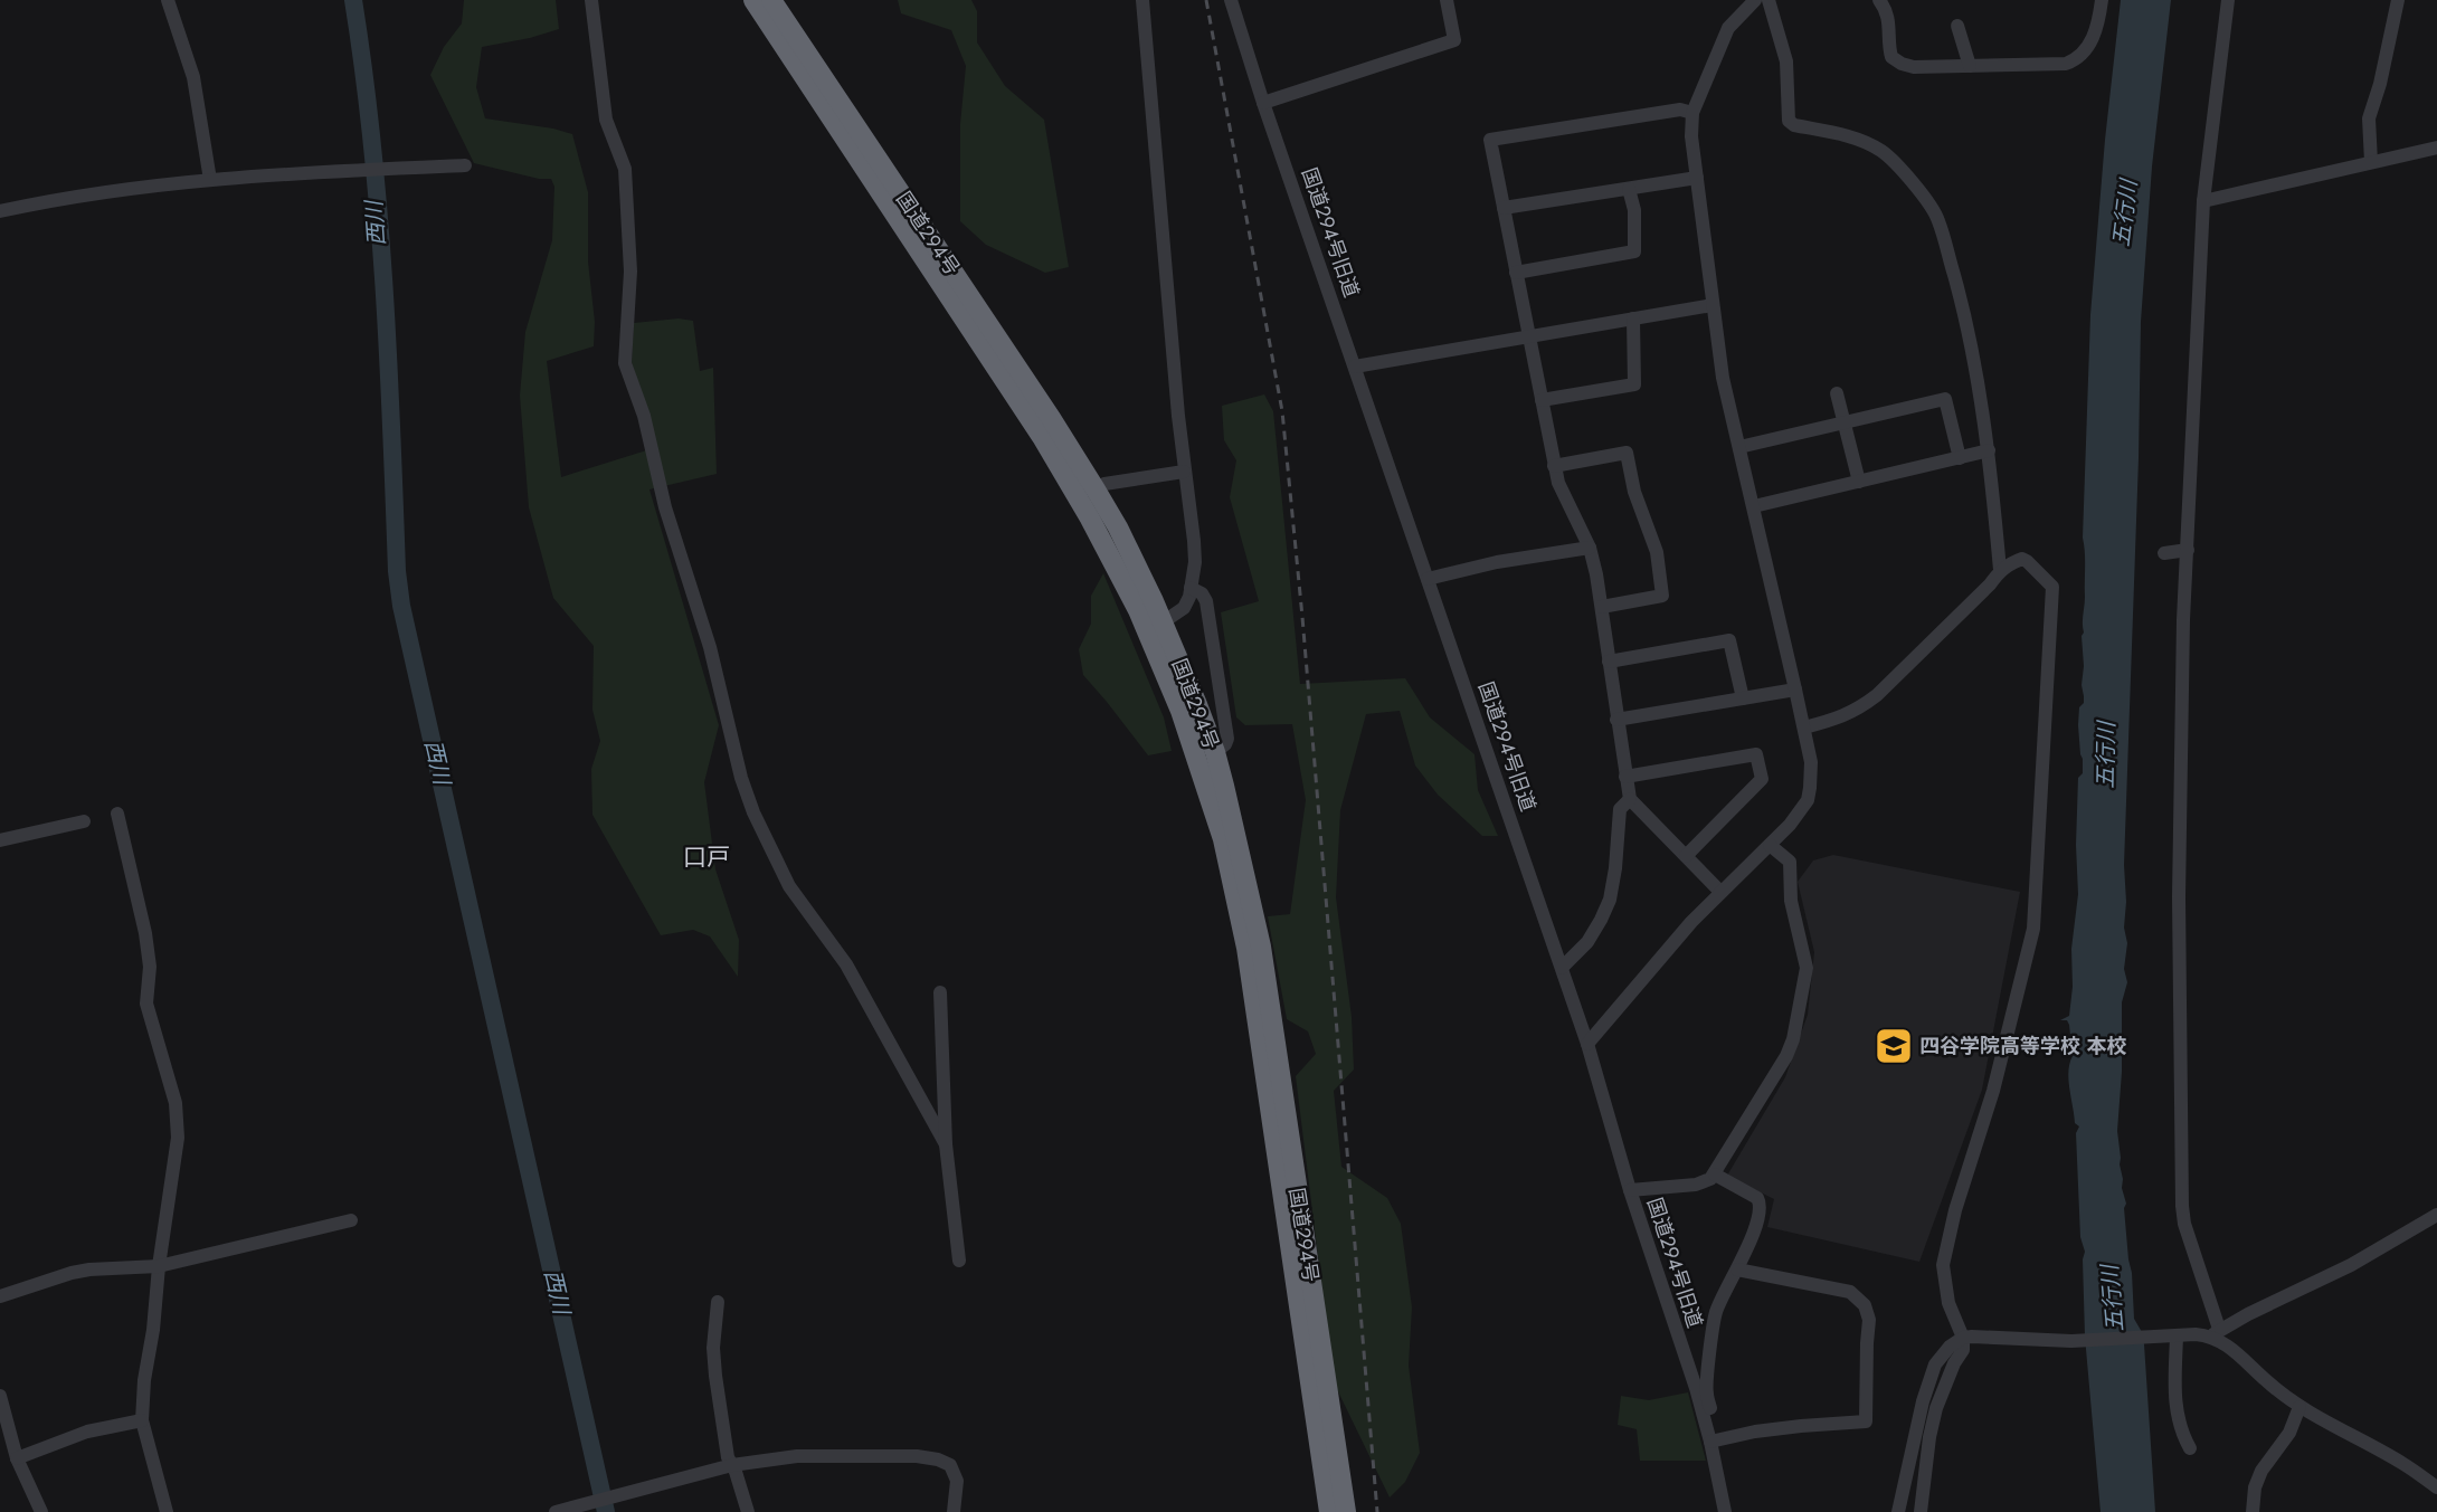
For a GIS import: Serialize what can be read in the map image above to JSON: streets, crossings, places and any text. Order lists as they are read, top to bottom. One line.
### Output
{"streets":{"highway":["国道294号"],"street":["国道294号旧道"]},"districts":["口戸"],"water":["五行川","西川"],"places":{"school or university":["四谷学院高等学校 本校"]}}
